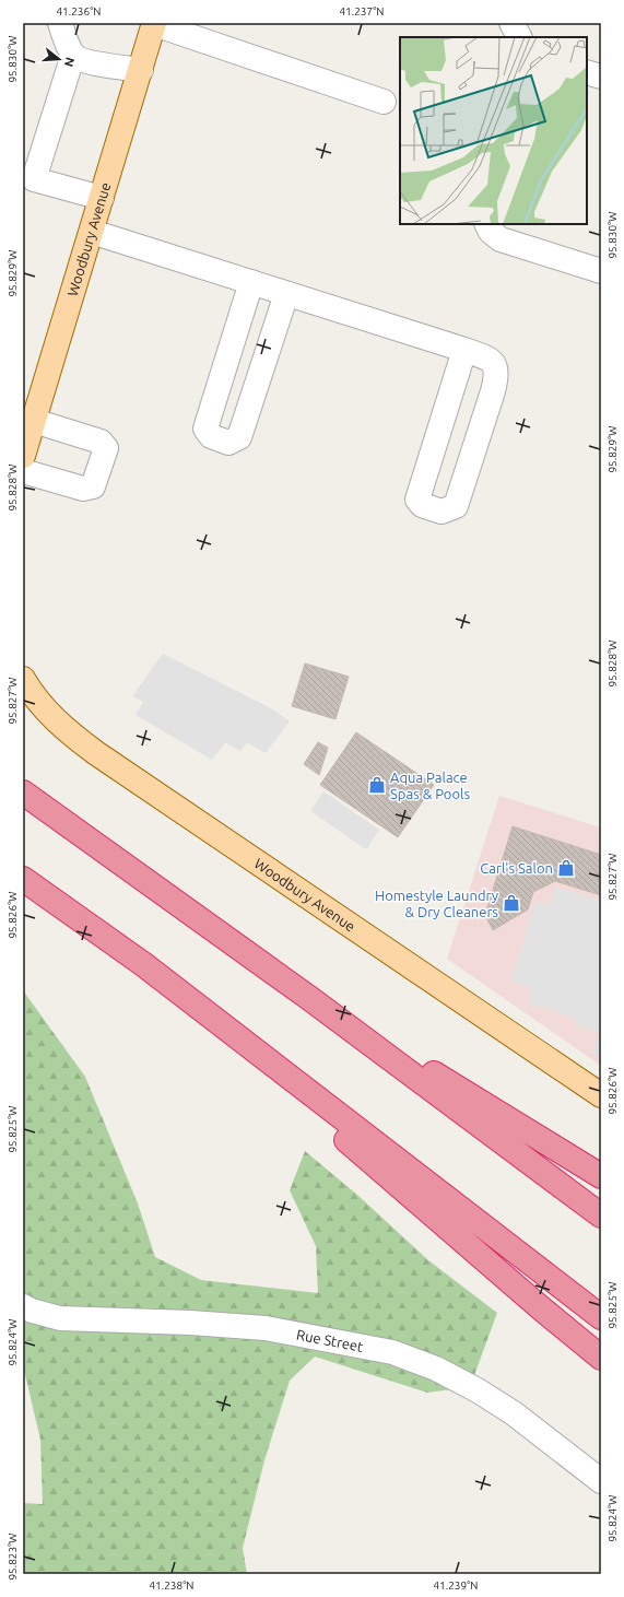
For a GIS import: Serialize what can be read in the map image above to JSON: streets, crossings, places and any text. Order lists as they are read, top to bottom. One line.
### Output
{"streets":{"main road":["Woodbury Avenue"],"street":["Rue Street"]},"places":{"shop":["Aqua Palace Spas & Pools","Carl's Salon","Homestyle Laundry & Dry Cleaners"]},"north":"right","coordinates":["41.236°N","41.237°N","95.830°W","95.829°W","95.828°W","95.827°W","95.826°W","95.825°W","95.824°W","95.823°W","41.238°N","41.239°N"]}
